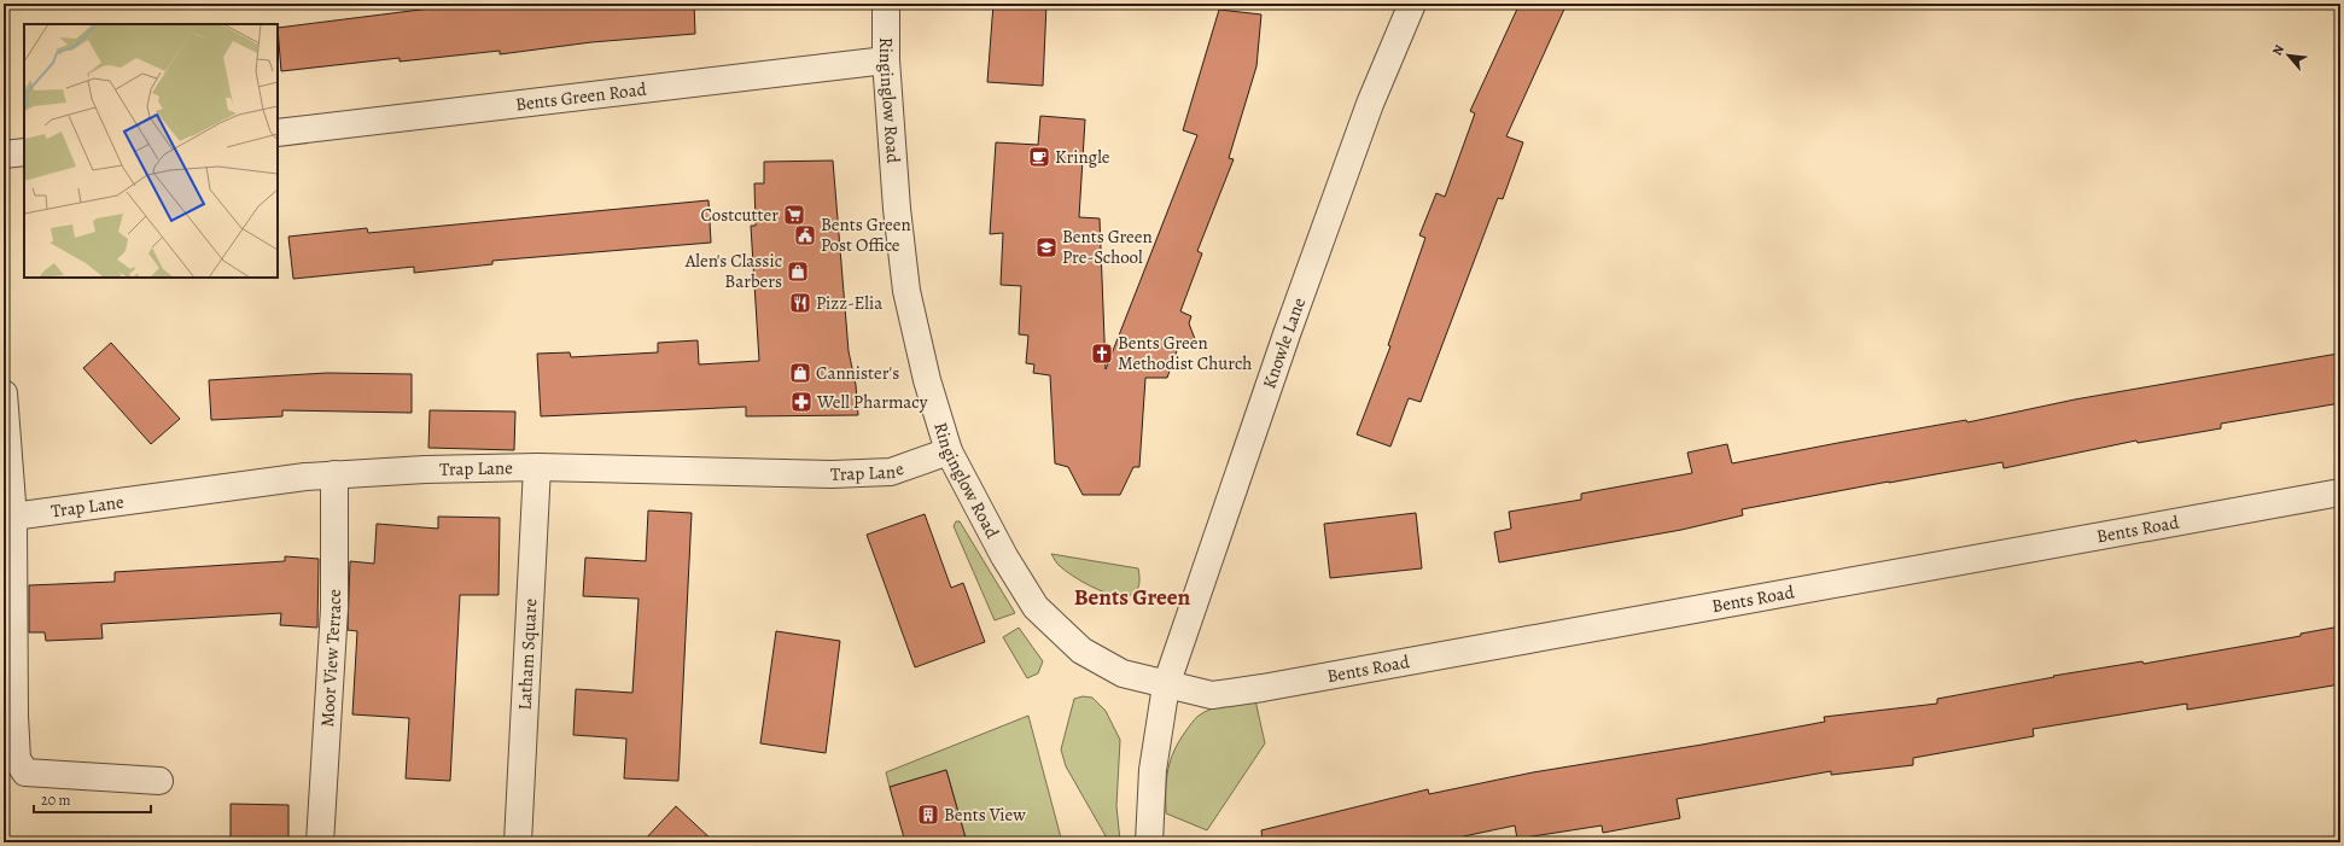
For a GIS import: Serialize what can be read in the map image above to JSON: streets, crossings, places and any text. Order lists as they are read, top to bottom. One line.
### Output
{"streets":{"street":["Bents Green Road","Ringinglow Road","Knowle Lane","Trap Lane","Bents Road","Latham Square","Moor View Terrace"]},"crossings":[["Bents Green Road","Ringinglow Road"],["Ringinglow Road","Knowle Lane"],["Ringinglow Road","Trap Lane"],["Ringinglow Road","Bents Road"],["Knowle Lane","Bents Road"],["Trap Lane","Latham Square"],["Trap Lane","Moor View Terrace"]],"districts":["Bents Green"],"places":{"cafe":["Kringle"],"supermarket":["Costcutter"],"public building":["Bents Green Post Office"],"school or university":["Bents Green Pre-School"],"shop":["Alen's Classic Barbers","Cannister's"],"restaurant":["Pizz-Elia"],"church":["Bents Green Methodist Church"],"pharmacy":["Well Pharmacy"],"building":["Bents View"]},"scale_bar":"20 m","north":"top left"}
